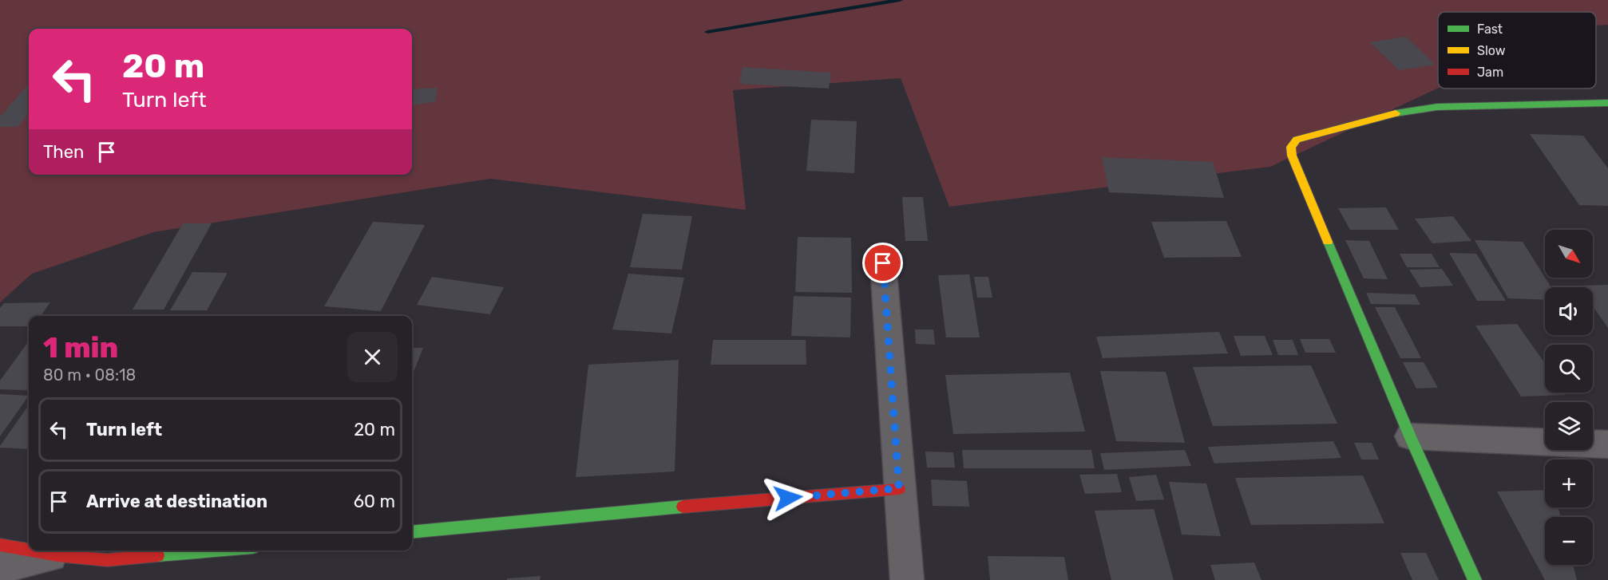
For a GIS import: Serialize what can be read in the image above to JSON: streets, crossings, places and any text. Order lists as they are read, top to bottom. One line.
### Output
{"legend":["Fast","Slow","Jam"],"north":"bottom right","page":{"turn":["20 m","Turn left"],"then":"Then","map_buttons":["+","−"],"heading":["1 min","80 m · 08:18"],"list":[{"name":"Turn left","value":"20 m"},{"name":"Arrive at destination","value":"60 m"}]}}
